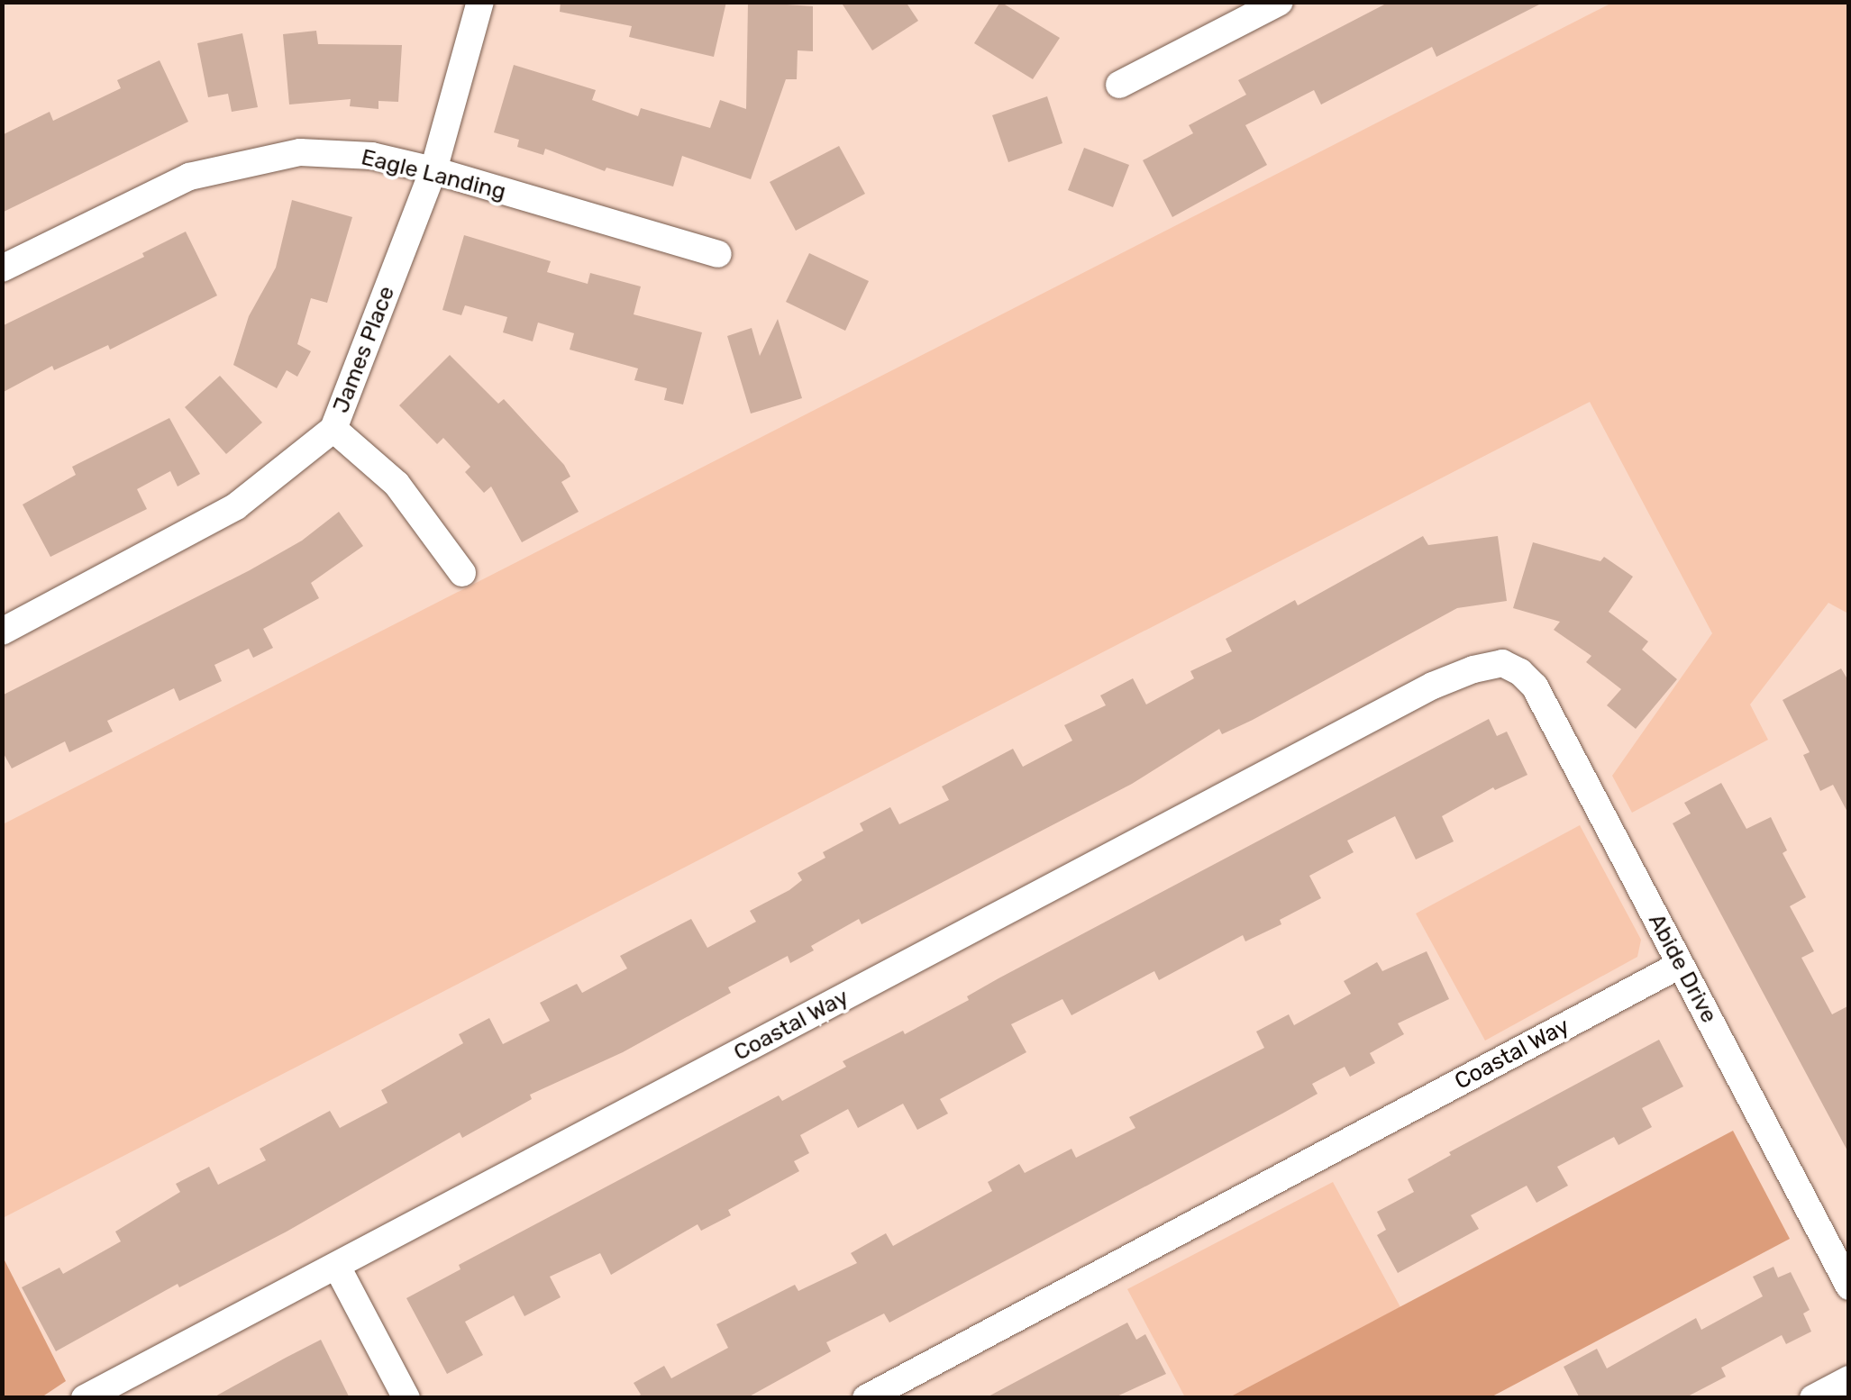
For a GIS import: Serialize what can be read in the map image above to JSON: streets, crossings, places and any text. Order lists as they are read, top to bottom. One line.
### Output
{"streets":{"street":["Eagle Landing","James Place","Abide Drive","Coastal Way"]},"crossings":[["Eagle Landing","James Place"],["Abide Drive","Coastal Way"]]}
